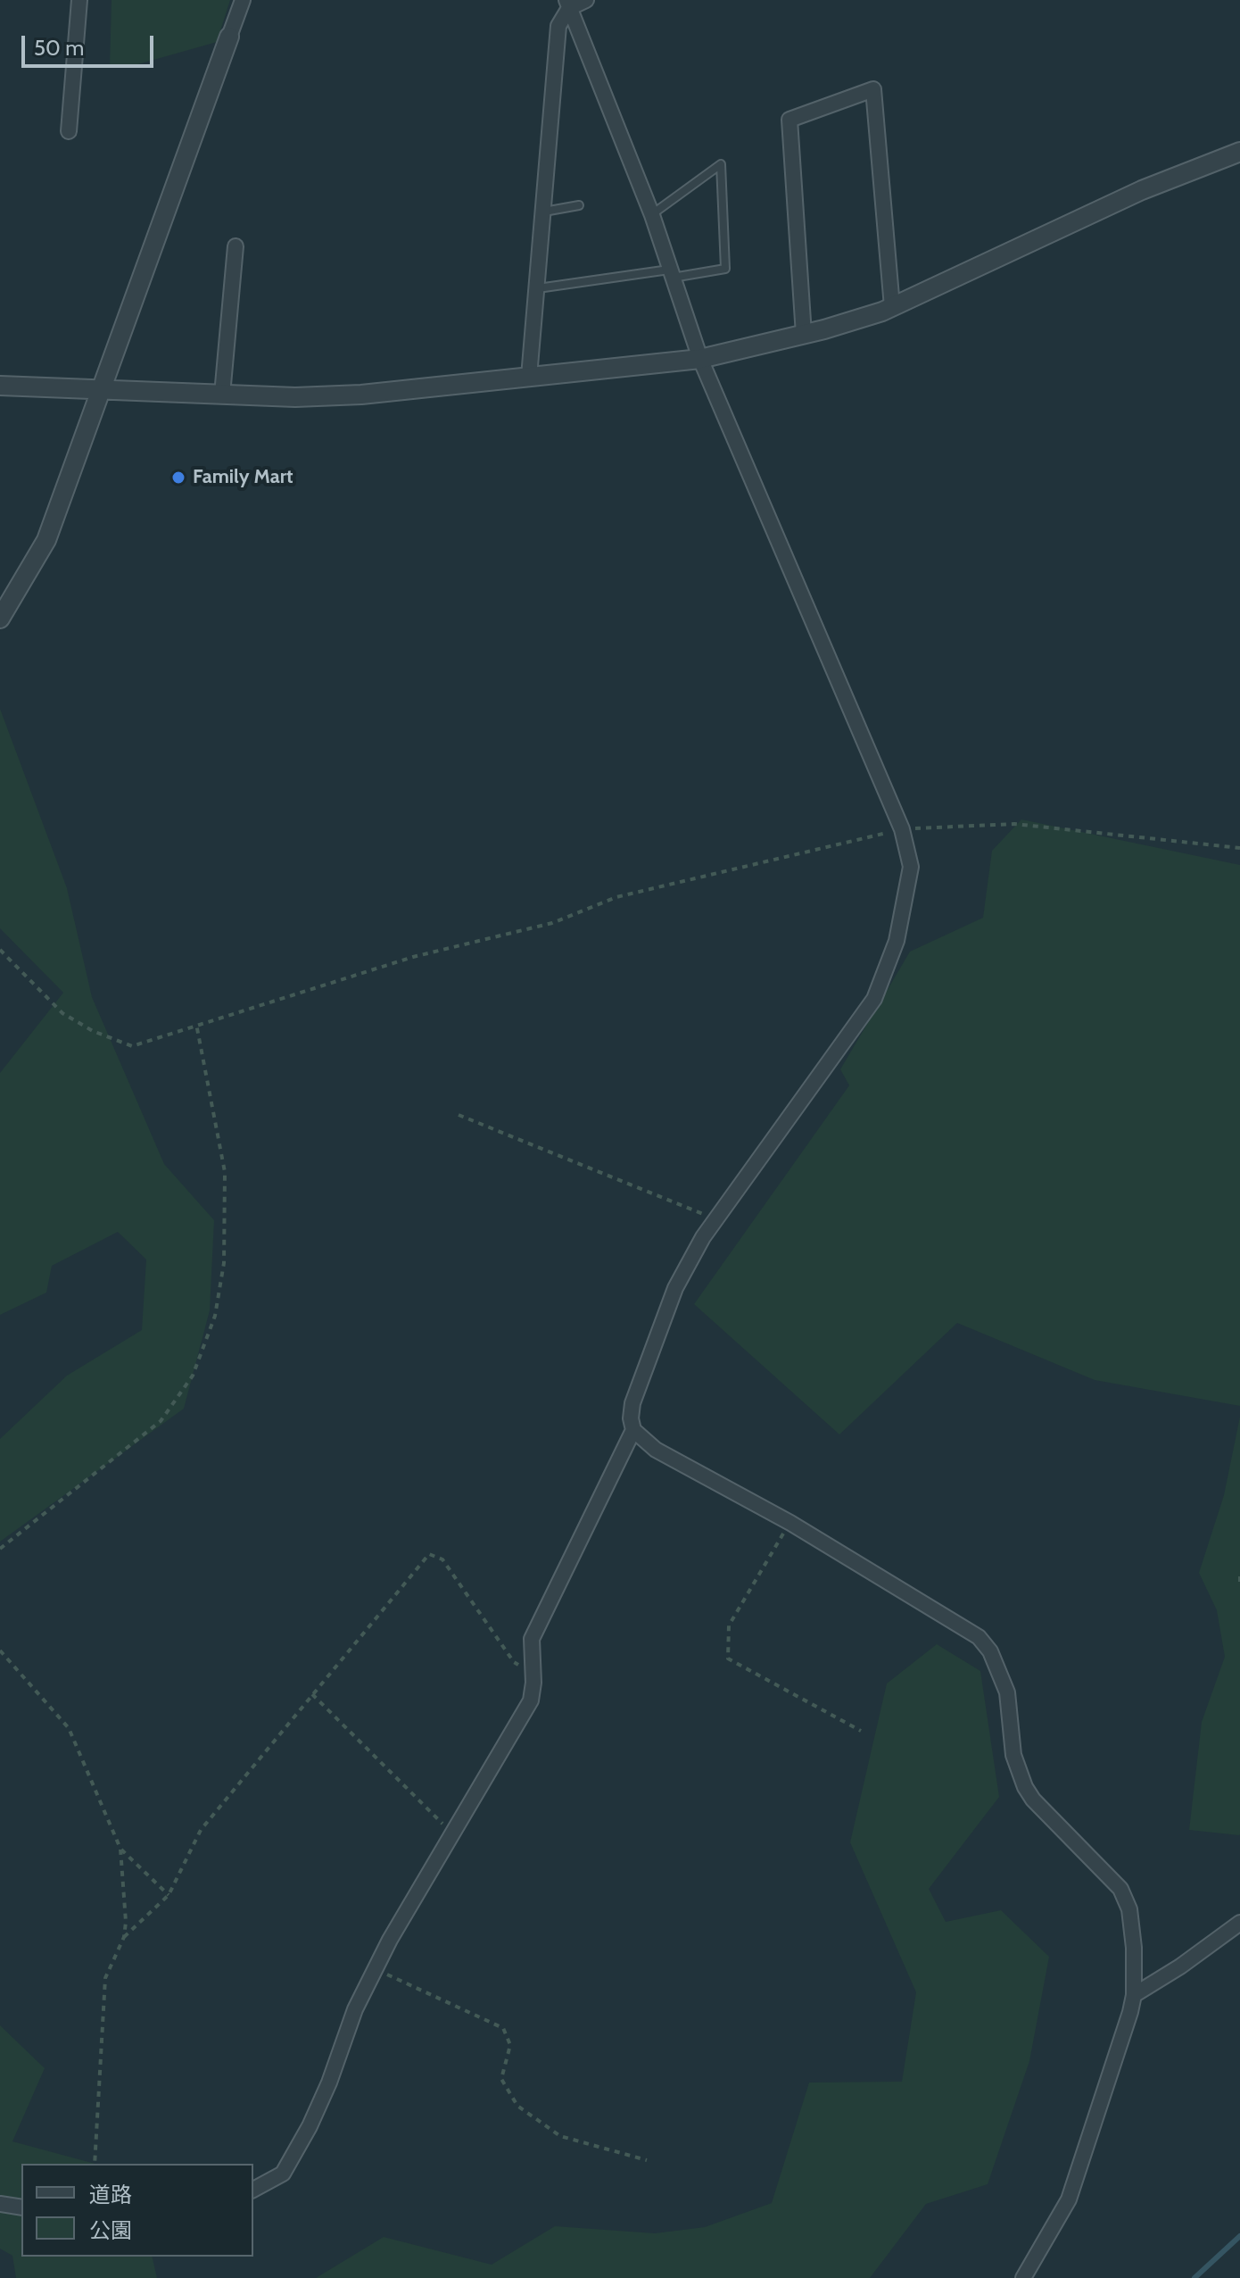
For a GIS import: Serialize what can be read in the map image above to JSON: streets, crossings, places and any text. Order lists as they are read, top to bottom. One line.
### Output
{"places":["Family Mart"],"legend":["道路","公園"],"scale_bar":"50 m"}
